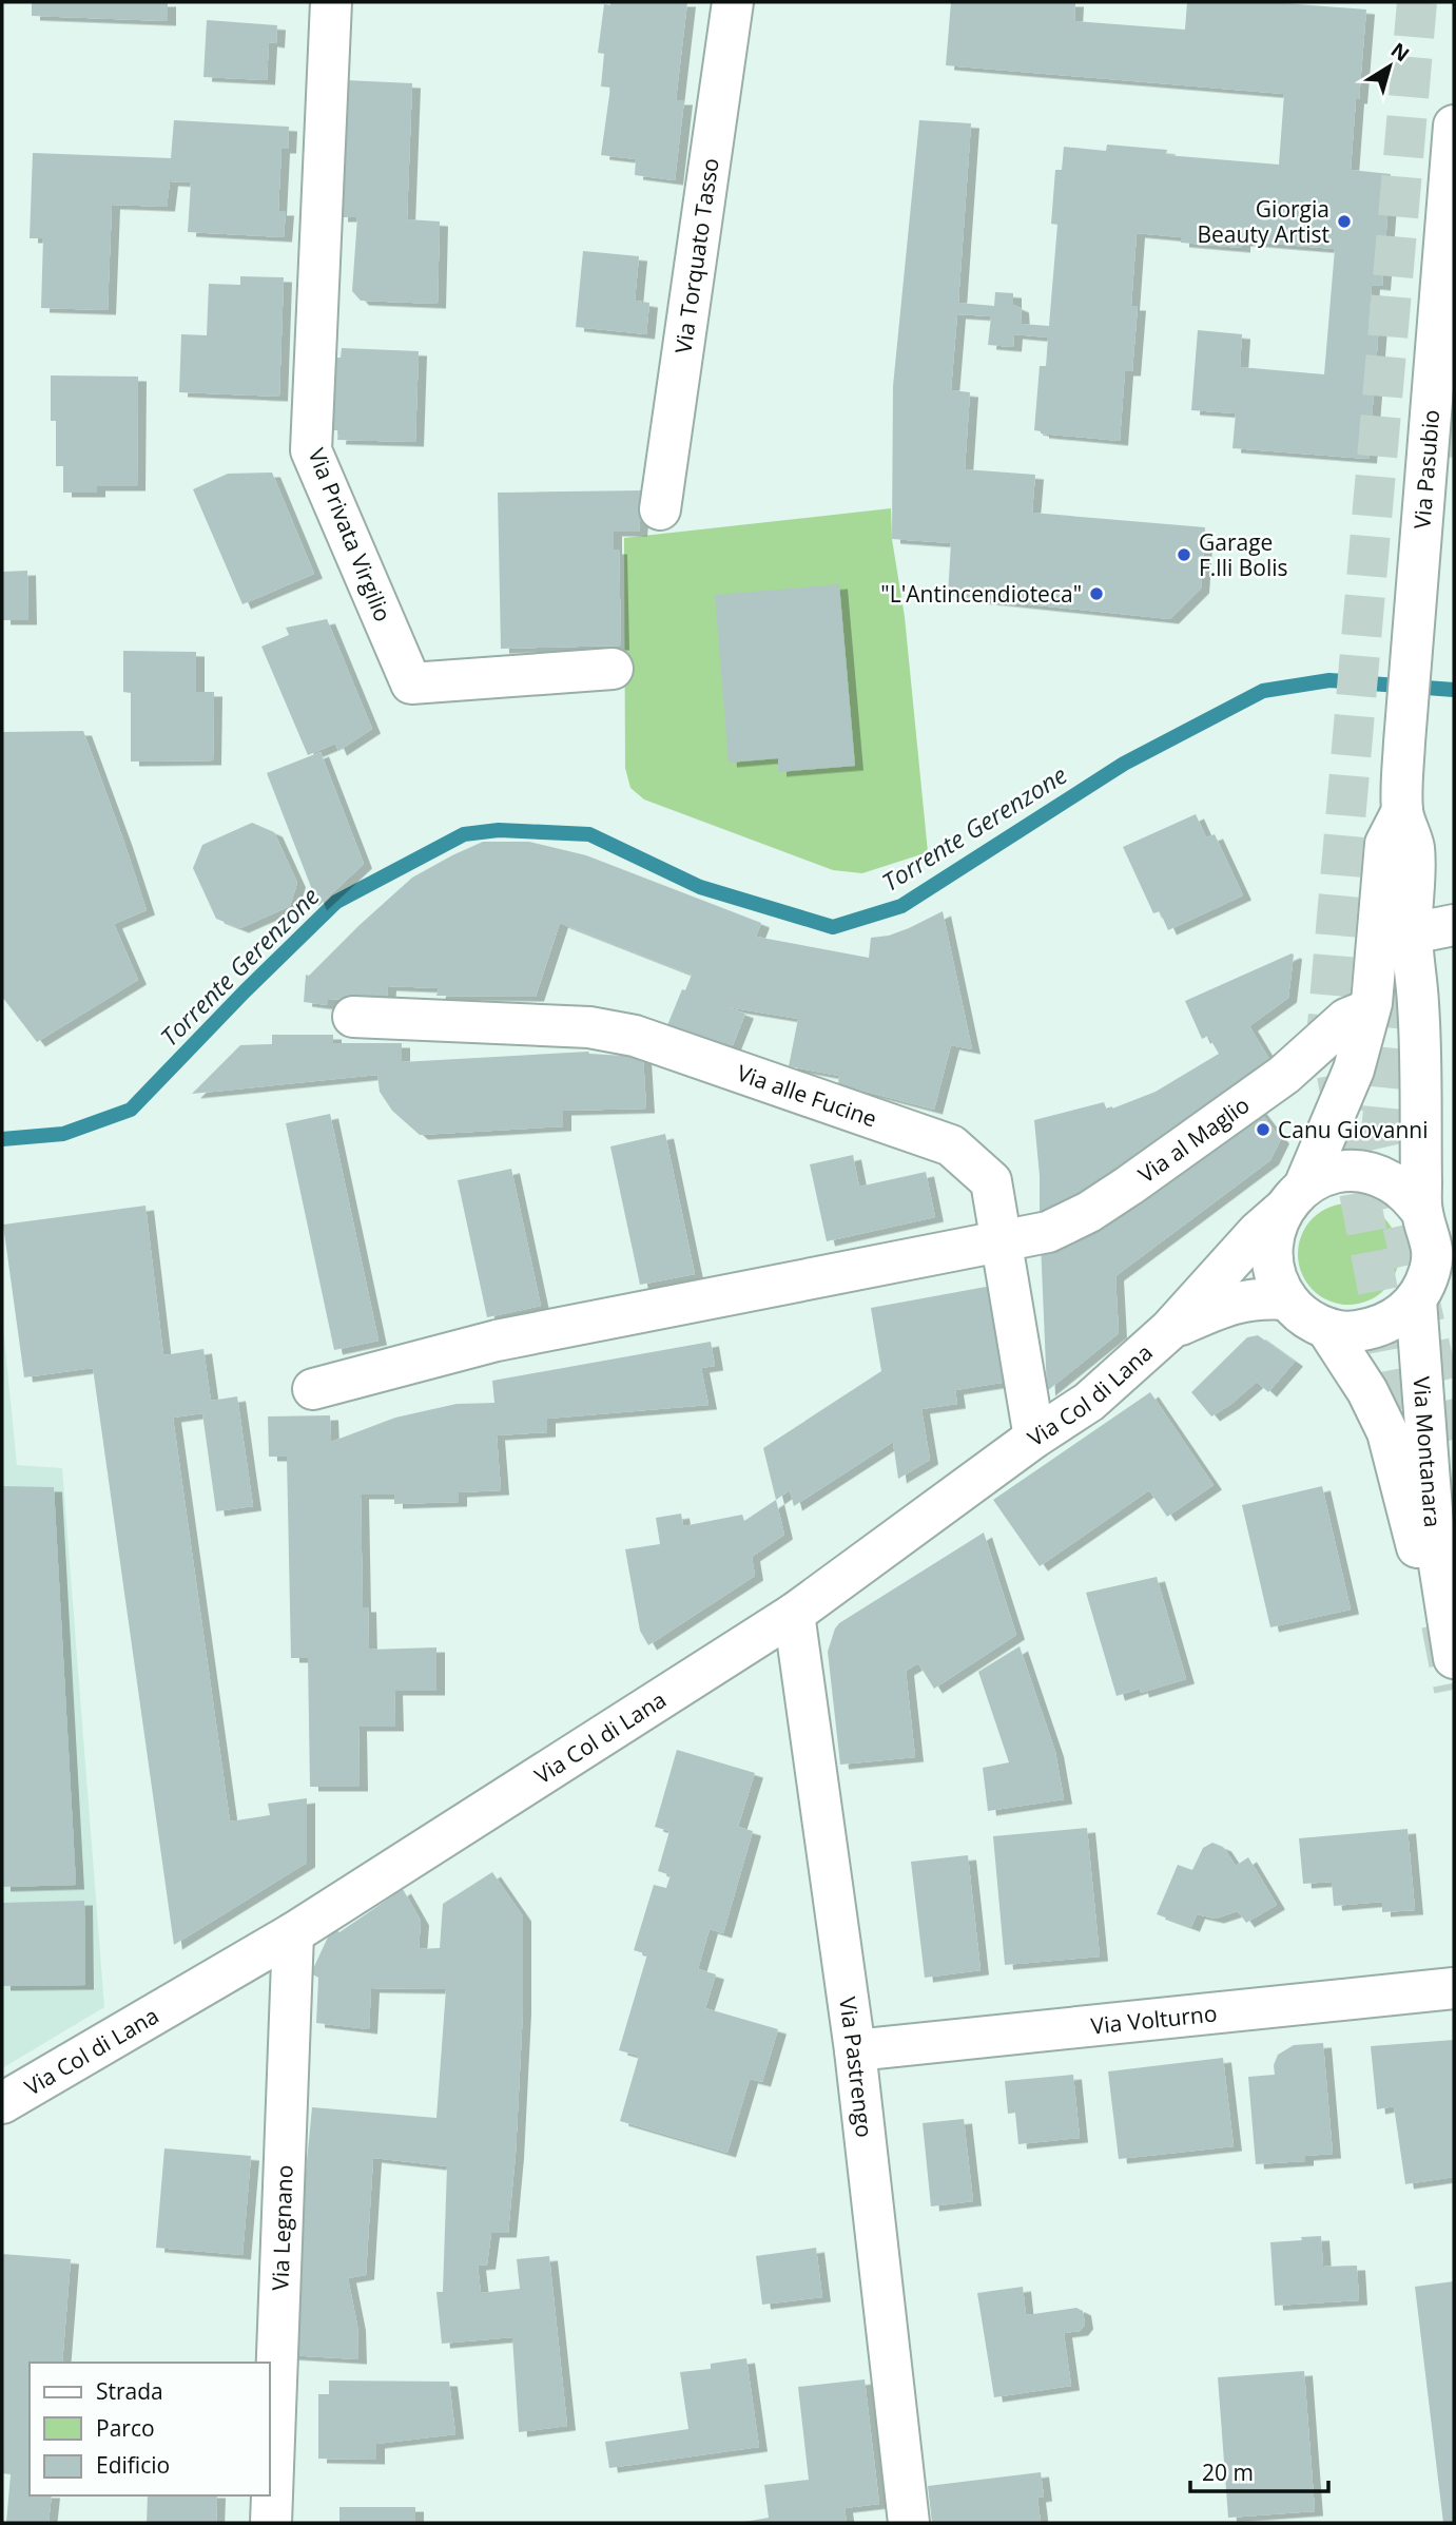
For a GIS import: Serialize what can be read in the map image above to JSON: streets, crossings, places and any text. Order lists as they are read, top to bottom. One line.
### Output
{"streets":{"street":["Via Torquato Tasso","Via Pasubio","Via Privata Virgilio","Via alle Fucine","Via al Maglio","Via Col di Lana","Via Montanara","Via Volturno","Via Pastrengo","Via Legnano"]},"crossings":[["Via Pasubio","Via al Maglio"],["Via Pasubio","Via Col di Lana"],["Via Pasubio","Via Montanara"],["Via alle Fucine","Via al Maglio"],["Via alle Fucine","Via Col di Lana"],["Via Col di Lana","Via Montanara"],["Via Col di Lana","Via Pastrengo"],["Via Col di Lana","Via Legnano"],["Via Volturno","Via Pastrengo"]],"water":["Torrente Gerenzone"],"places":["Giorgia Beauty Artist","Garage F.lli Bolis","\"L'Antincendioteca\"","Canu Giovanni"],"legend":["Strada","Parco","Edificio"],"scale_bar":"20 m","north":"top right"}
